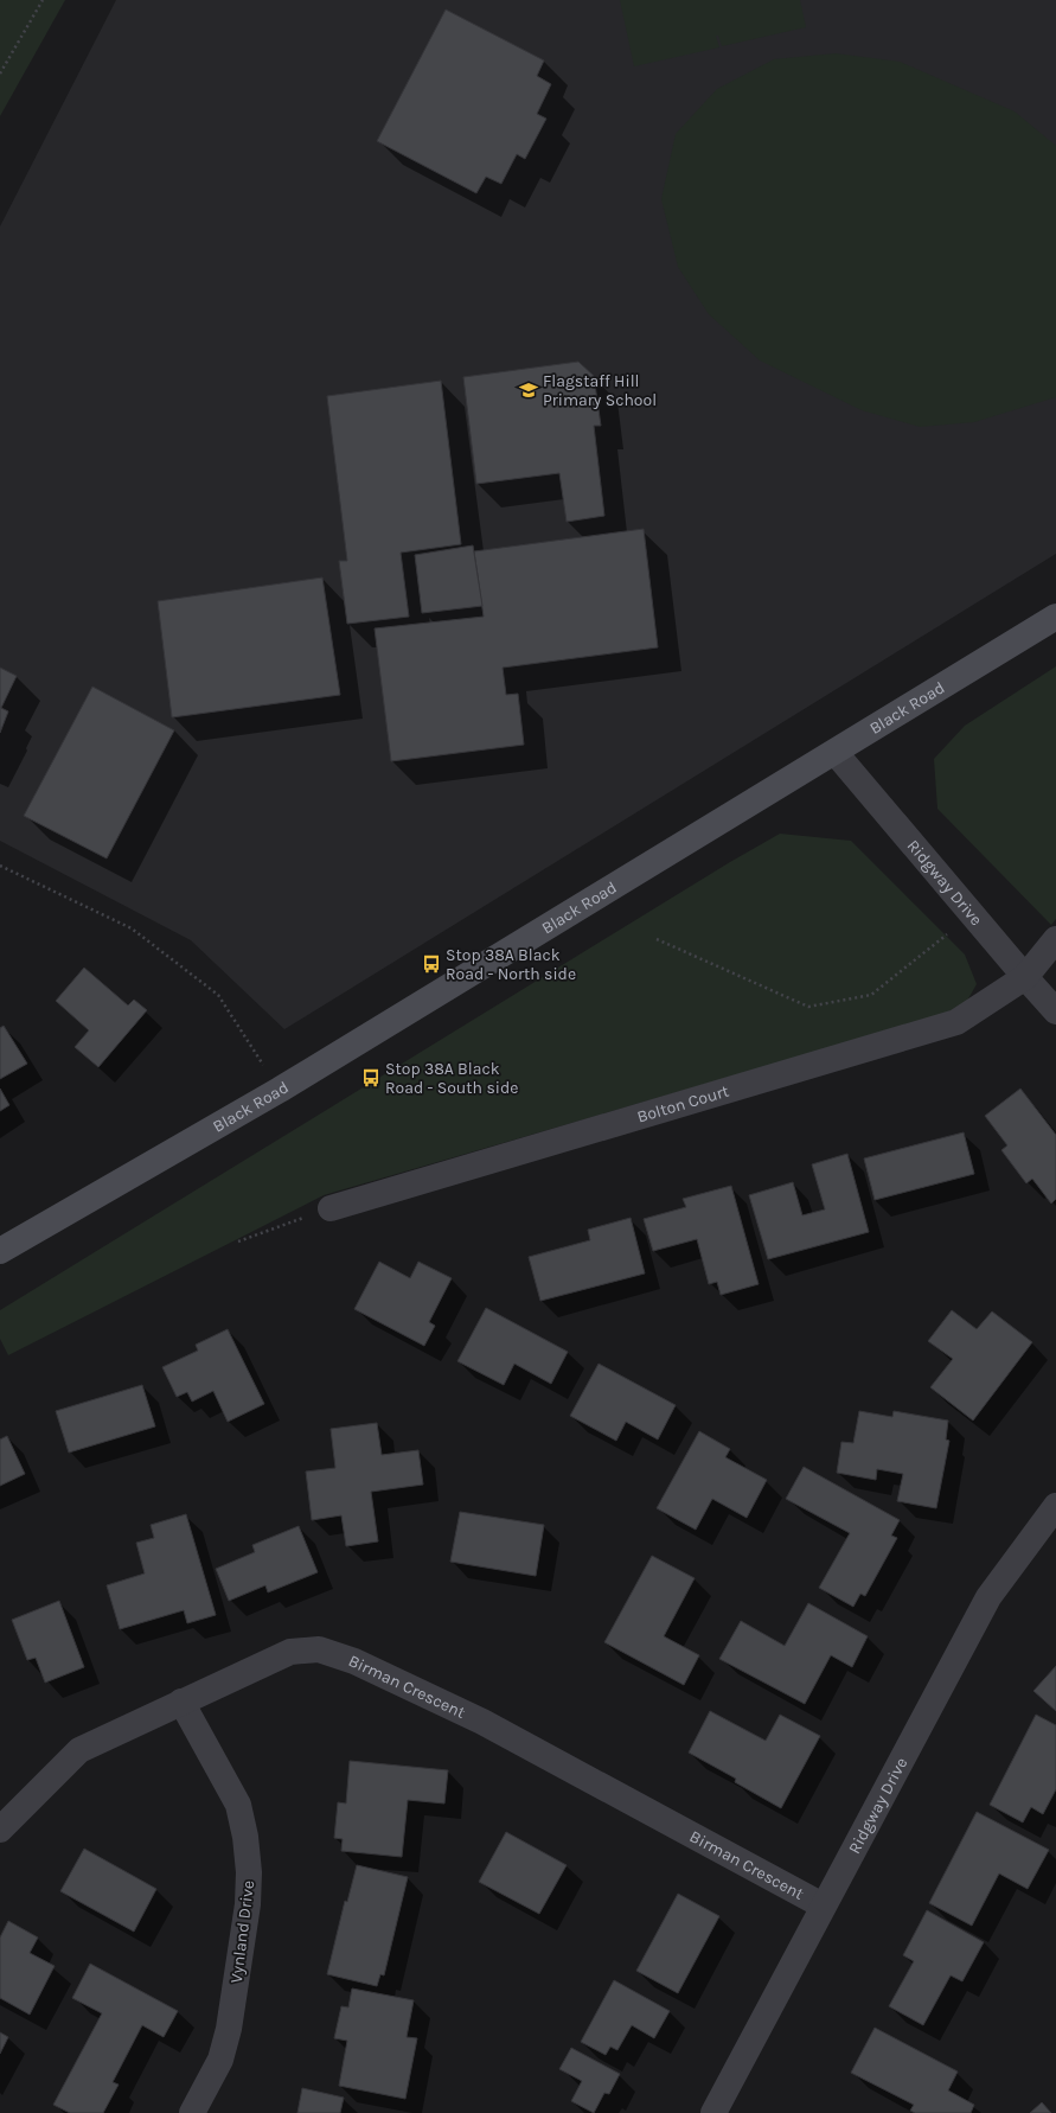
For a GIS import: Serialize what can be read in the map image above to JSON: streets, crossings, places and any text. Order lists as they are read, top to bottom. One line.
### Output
{"streets":{"main road":["Black Road"],"street":["Ridgway Drive","Bolton Court","Birman Crescent","Vynland Drive"]},"crossings":[["Black Road","Ridgway Drive"],["Ridgway Drive","Bolton Court"],["Ridgway Drive","Birman Crescent"],["Birman Crescent","Vynland Drive"]],"places":{"school or university":["Flagstaff Hill Primary School"],"bus stop":["Stop 38A Black Road - North side","Stop 38A Black Road - South side"]}}
